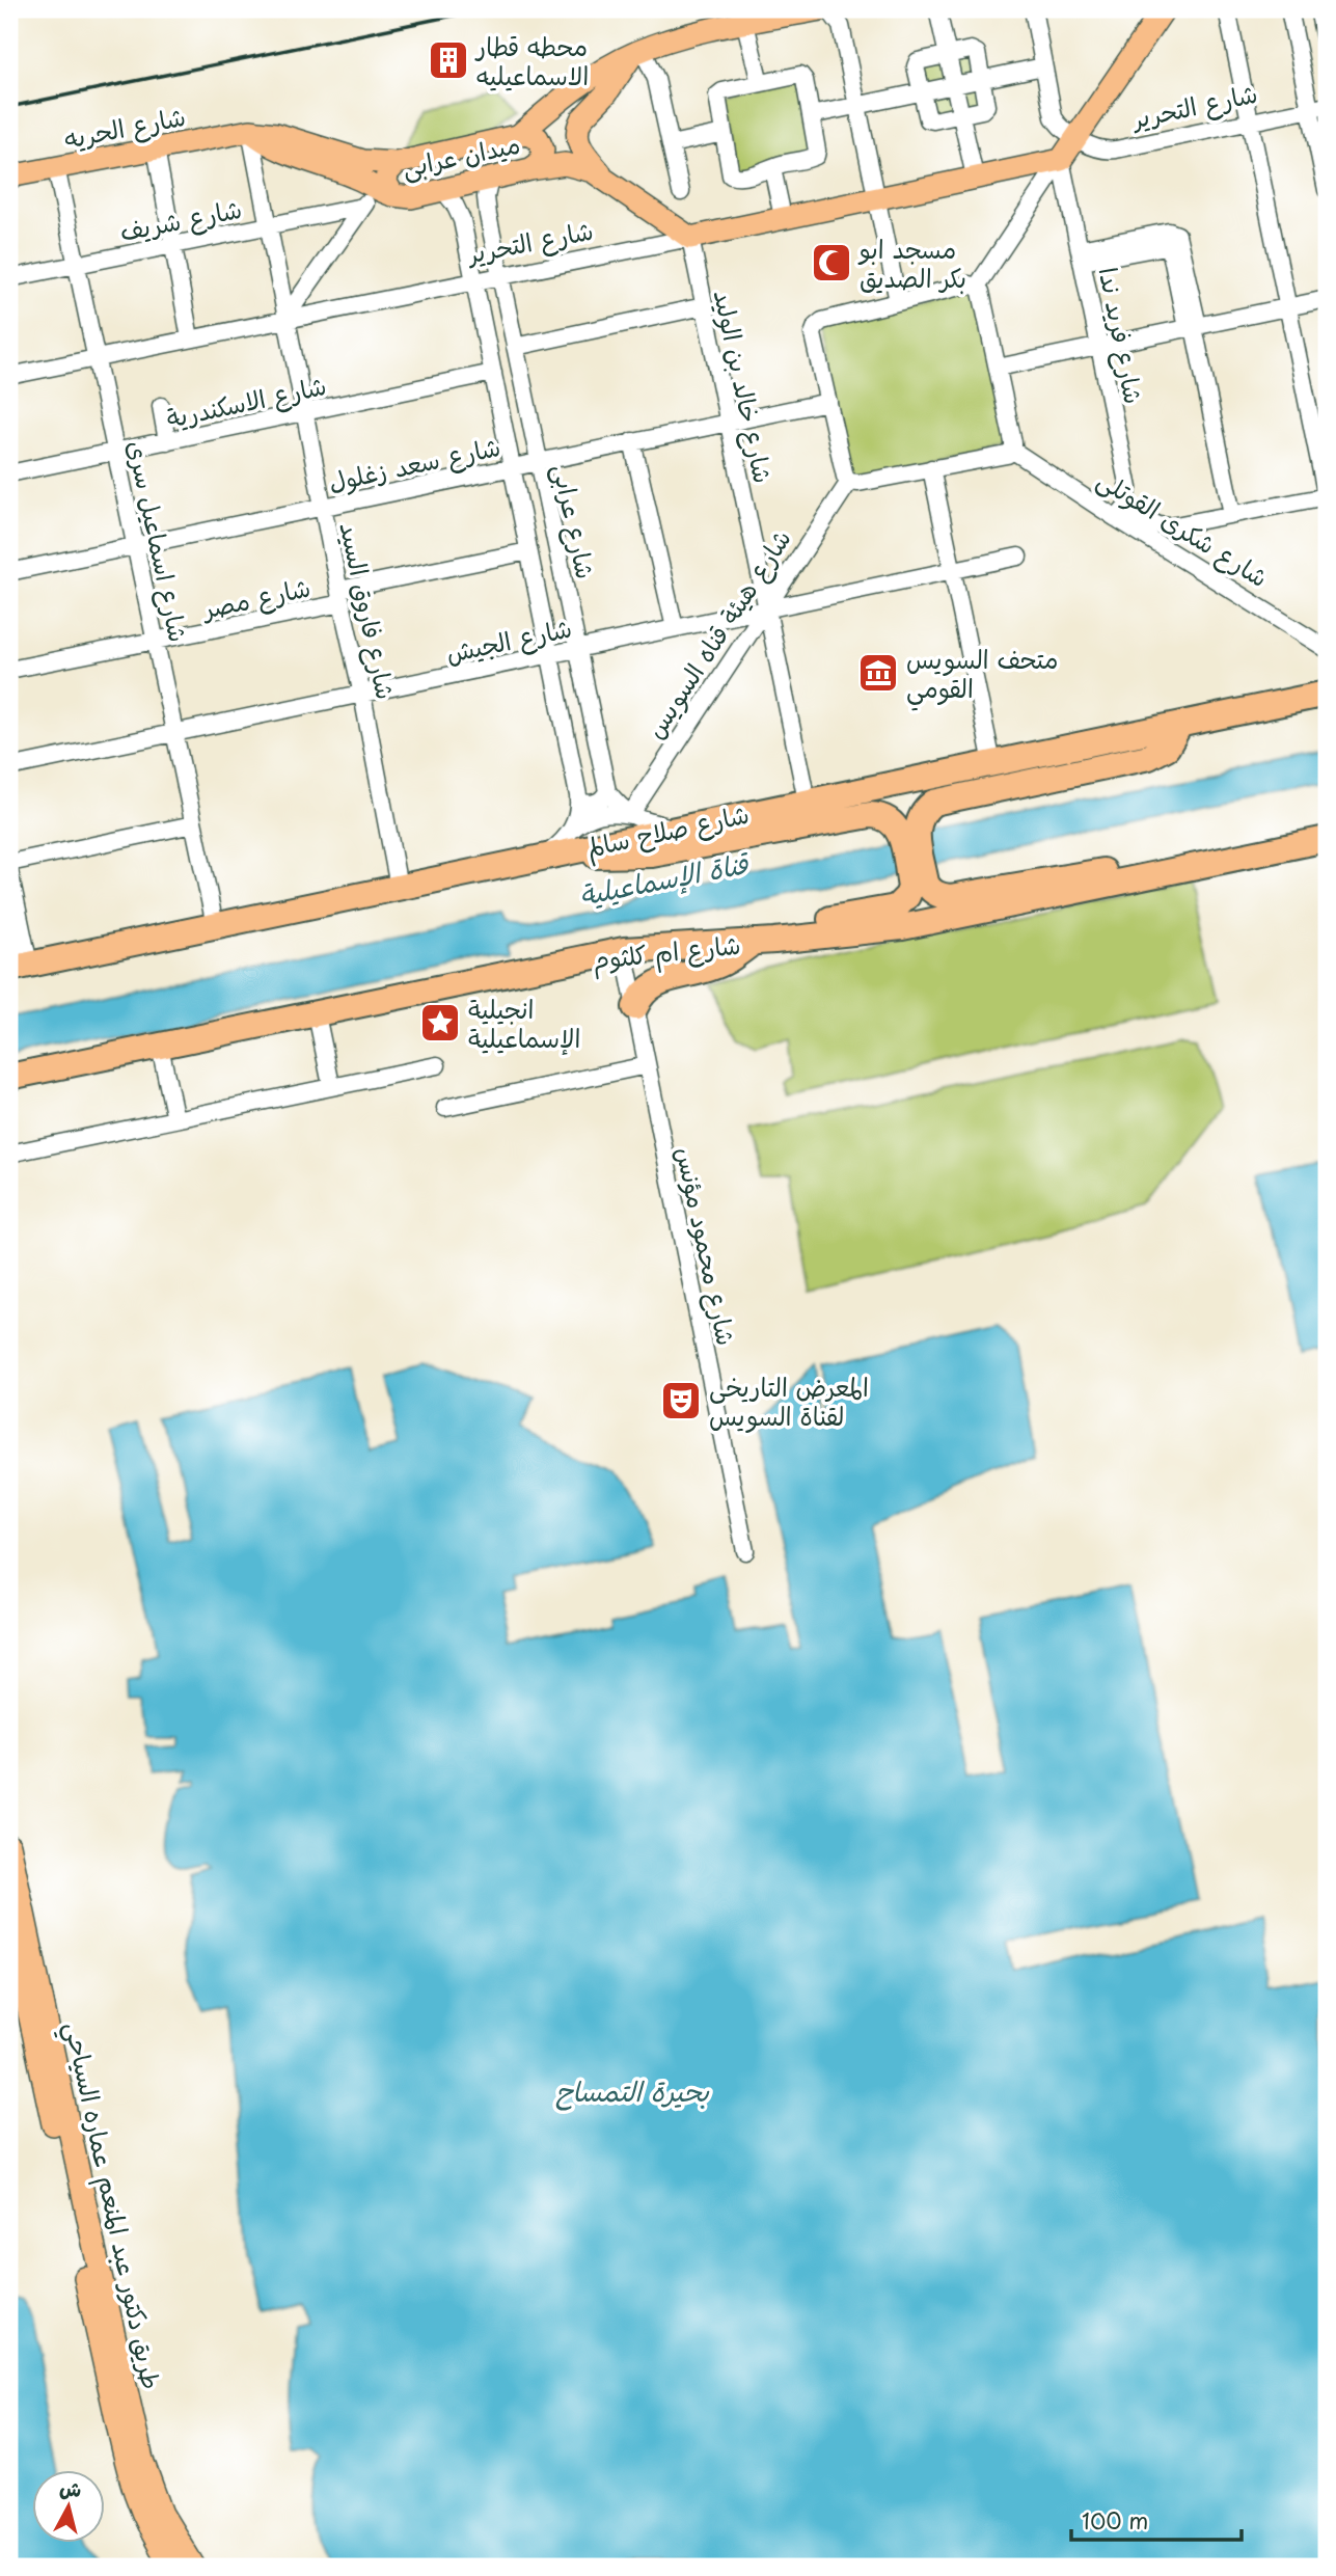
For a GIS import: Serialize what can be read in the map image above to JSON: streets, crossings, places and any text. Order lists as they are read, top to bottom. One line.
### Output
{"streets":{"highway":["شارع صلاح سالم","شارع ام كلثوم"],"main road":["شارع التحرير","شارع الحريه","ميدان عرابى","طريق دكتور عبد المنعم عماره السياحي"],"street":["شارع شريف","شارع فريد ندا","شارع خالد بن الوليد","شارع الاسكندرية","شارع سعد زغلول","شارع عرابى","شارع شكرى القوتلى","شارع اسماعيل سرى","شارع مصر","شارع فاروق السيد","شارع هيئة قناه السويس","شارع الجيش","شارع محمود مؤنس"]},"crossings":[["شارع التحرير","شارع فريد ندا"],["شارع التحرير","شارع خالد بن الوليد"],["شارع التحرير","شارع عرابى"],["شارع التحرير","شارع اسماعيل سرى"],["شارع التحرير","شارع فاروق السيد"],["شارع الحريه","ميدان عرابى"],["شارع الحريه","شارع اسماعيل سرى"],["شارع الحريه","شارع فاروق السيد"],["ميدان عرابى","شارع شريف"],["ميدان عرابى","شارع عرابى"],["شارع شريف","شارع اسماعيل سرى"],["شارع شريف","شارع فاروق السيد"],["شارع فريد ندا","شارع شكرى القوتلى"],["شارع خالد بن الوليد","شارع سعد زغلول"],["شارع خالد بن الوليد","شارع هيئة قناه السويس"],["شارع خالد بن الوليد","شارع الجيش"],["شارع خالد بن الوليد","شارع صلاح سالم"],["شارع الاسكندرية","شارع عرابى"],["شارع الاسكندرية","شارع اسماعيل سرى"],["شارع الاسكندرية","شارع فاروق السيد"],["شارع سعد زغلول","شارع عرابى"],["شارع سعد زغلول","شارع اسماعيل سرى"],["شارع سعد زغلول","شارع فاروق السيد"],["شارع عرابى","شارع مصر"],["شارع عرابى","شارع الجيش"],["شارع عرابى","شارع صلاح سالم"],["شارع اسماعيل سرى","شارع مصر"],["شارع اسماعيل سرى","شارع الجيش"],["شارع اسماعيل سرى","شارع صلاح سالم"],["شارع مصر","شارع فاروق السيد"],["شارع فاروق السيد","شارع الجيش"],["شارع فاروق السيد","شارع صلاح سالم"],["شارع هيئة قناه السويس","شارع الجيش"],["شارع ام كلثوم","شارع محمود مؤنس"]],"water":["قناة الإسماعيلية","بحيرة التمساح"],"places":{"building":["محطه قطار الاسماعيليه"],"mosque":["مسجد ابو بكر الصديق"],"museum":["متحف السويس القومي"],"place":["انجيلية الإسماعيلية"],"theatre":["المعرض التاريخى لقناة السويس"]},"scale_bar":"100 m","north":"top"}
